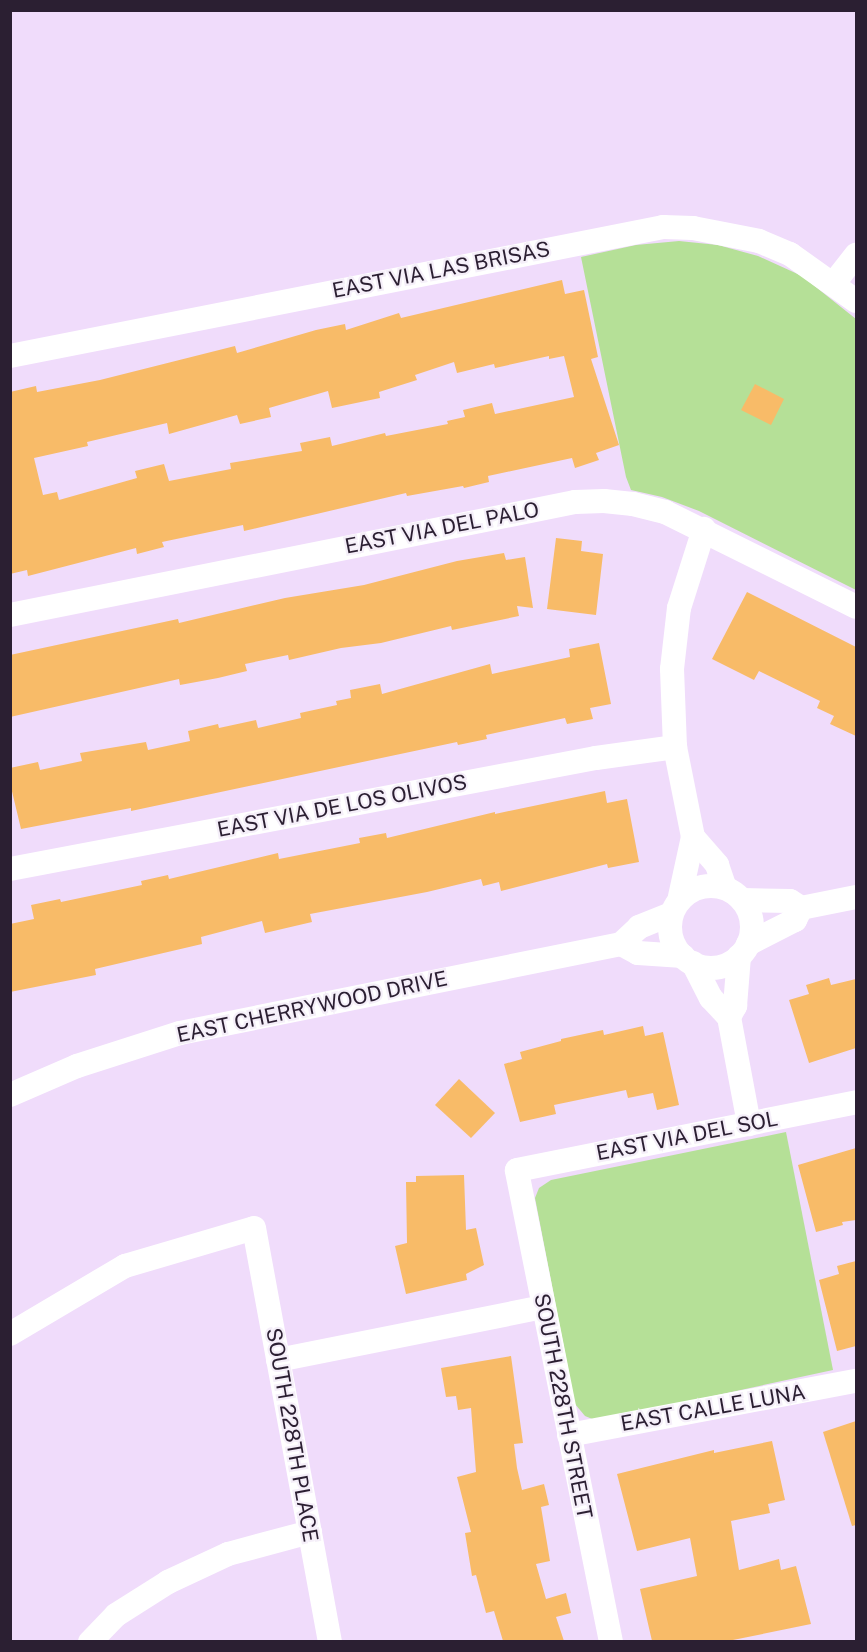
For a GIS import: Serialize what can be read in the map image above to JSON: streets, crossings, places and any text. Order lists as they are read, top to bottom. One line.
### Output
{"streets":{"street":["EAST VIA LAS BRISAS","EAST VIA DEL PALO","EAST VIA DE LOS OLIVOS","EAST CHERRYWOOD DRIVE","EAST VIA DEL SOL","SOUTH 228TH STREET","EAST CALLE LUNA","SOUTH 228TH PLACE"]},"crossings":[["EAST VIA DEL SOL","SOUTH 228TH STREET"],["SOUTH 228TH STREET","EAST CALLE LUNA"]]}
